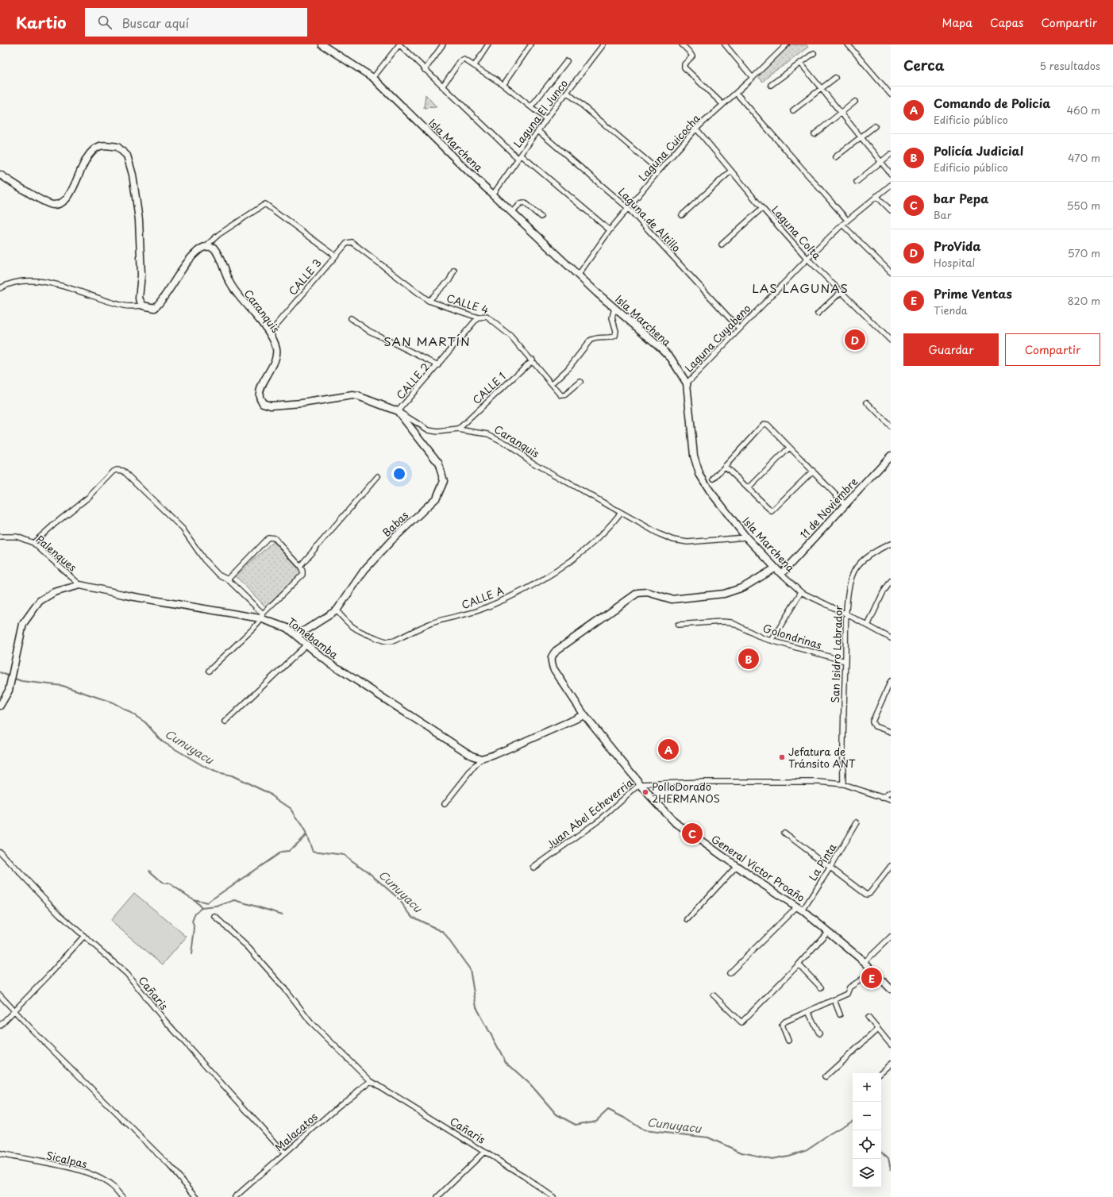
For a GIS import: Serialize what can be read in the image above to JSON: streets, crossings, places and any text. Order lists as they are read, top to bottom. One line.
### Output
{"streets":{"street":["Laguna El Junco","Isla Marchena","Laguna Cuicocha","Laguna de Altillo","Laguna Colta","CALLE 3","CALLE 4","Caranquis","Laguna Cuyabeno","CALLE 2","CALLE 1","11 de Noviembre","Babas","Palenques","CALLE A","Golondrinas","Tomebamba","San Isidro Labrador","Juan Abel Echeverria","La Pinta","General Victor Proaño","Cañaris","Malacatos","Sicalpas"]},"crossings":[["Laguna El Junco","Isla Marchena"],["Laguna El Junco","Laguna de Altillo"],["Isla Marchena","Laguna Cuicocha"],["Isla Marchena","Caranquis"],["Isla Marchena","Laguna Cuyabeno"],["Isla Marchena","11 de Noviembre"],["Isla Marchena","San Isidro Labrador"],["Isla Marchena","General Victor Proaño"],["Laguna Cuicocha","Laguna de Altillo"],["Laguna Cuicocha","Laguna Colta"],["Laguna de Altillo","Laguna Cuyabeno"],["Laguna Colta","Laguna Cuyabeno"],["CALLE 3","CALLE 4"],["CALLE 3","Caranquis"],["CALLE 4","CALLE 2"],["CALLE 4","CALLE 1"],["Caranquis","CALLE 2"],["Caranquis","CALLE 1"],["Caranquis","Babas"],["Caranquis","CALLE A"],["CALLE 2","Babas"],["Babas","CALLE A"],["Babas","Tomebamba"],["Palenques","Tomebamba"],["Golondrinas","San Isidro Labrador"],["San Isidro Labrador","Juan Abel Echeverria"],["Juan Abel Echeverria","General Victor Proaño"],["La Pinta","General Victor Proaño"],["Cañaris","Malacatos"]],"districts":["LAS LAGUNAS","SAN MARTÍN"],"water":["Cunuyacu"],"places":["Jefatura de Tránsito ANT","PolloDorado 2HERMANOS"],"page":{"header":"Kartio","search":"Buscar aquí","nav":["Mapa","Capas","Compartir"],"heading":["Cerca","5 resultados"],"list":[{"mark":"A","name":"Comando de Policia","note":"Edificio público","value":"460 m"},{"mark":"B","name":"Policía Judicial","note":"Edificio público","value":"470 m"},{"mark":"C","name":"bar Pepa","note":"Bar","value":"550 m"},{"mark":"D","name":"ProVida","note":"Hospital","value":"570 m"},{"mark":"E","name":"Prime Ventas","note":"Tienda","value":"820 m"}],"buttons":["Guardar","Compartir"],"pins":["D","B","A","C","E"],"map_buttons":["+","−"]}}
